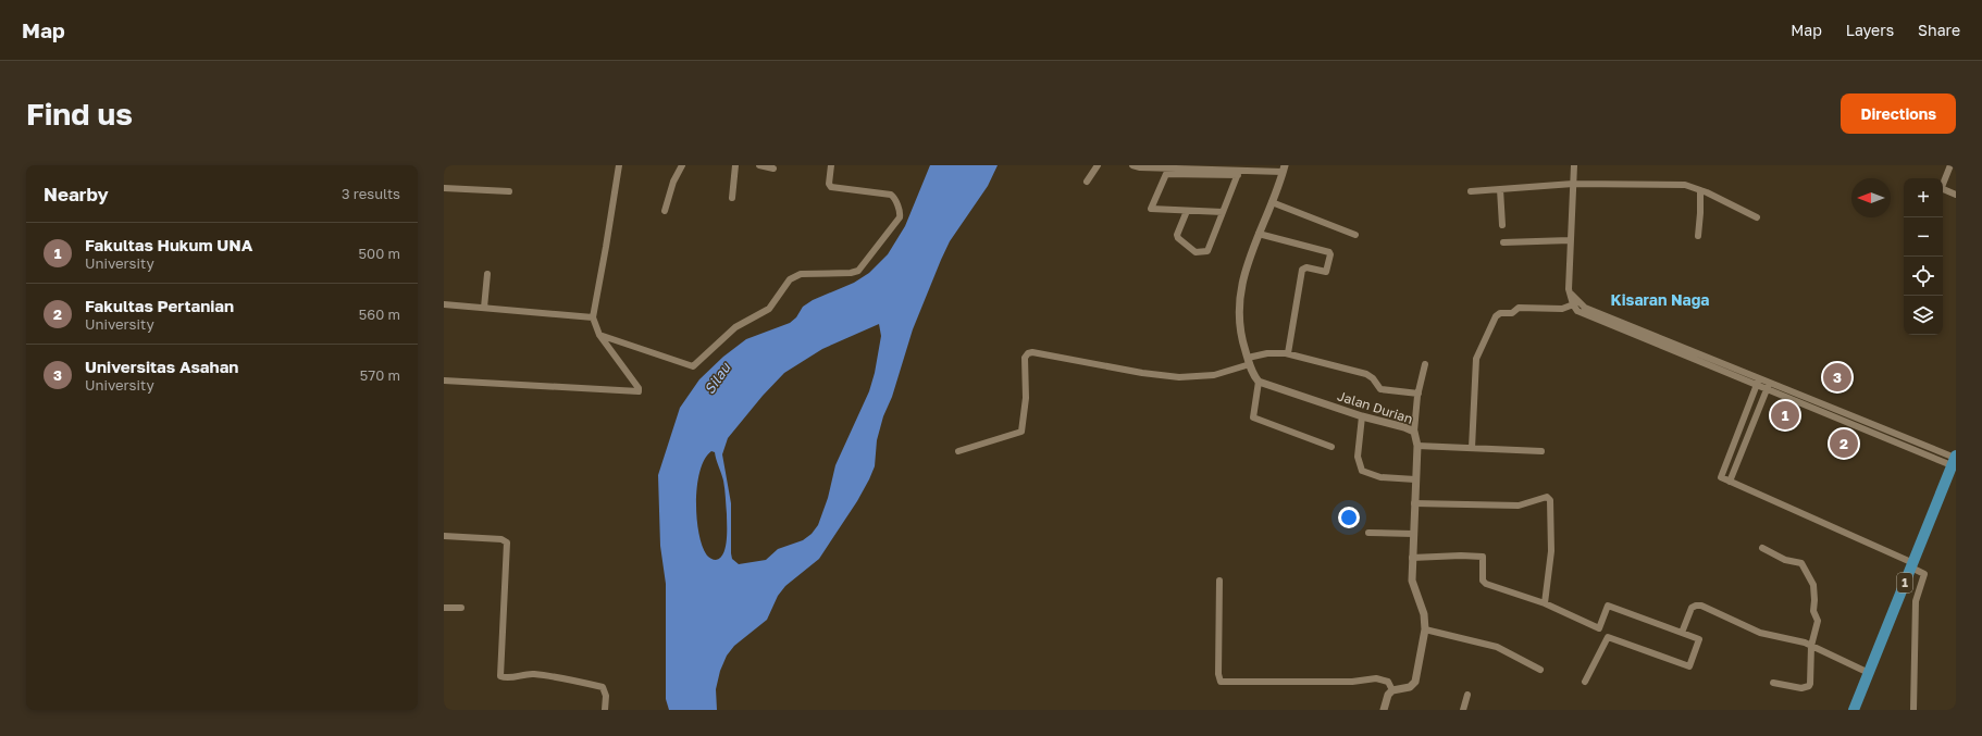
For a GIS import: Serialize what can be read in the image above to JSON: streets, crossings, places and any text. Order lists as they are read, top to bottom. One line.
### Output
{"streets":{"highway":["1"],"street":["Jalan Durian"]},"districts":["Kisaran Naga"],"water":["Silau"],"north":"left","page":{"header":"Map","nav":["Map","Layers","Share"],"buttons":"Directions","title":"Find us","heading":["Nearby","3 results"],"map_buttons":["+","−"],"list":[{"mark":"1","name":"Fakultas Hukum UNA","note":"University","value":"500 m"},{"mark":"2","name":"Fakultas Pertanian","note":"University","value":"560 m"},{"mark":"3","name":"Universitas Asahan","note":"University","value":"570 m"}],"pins":["3","1","2"]}}
